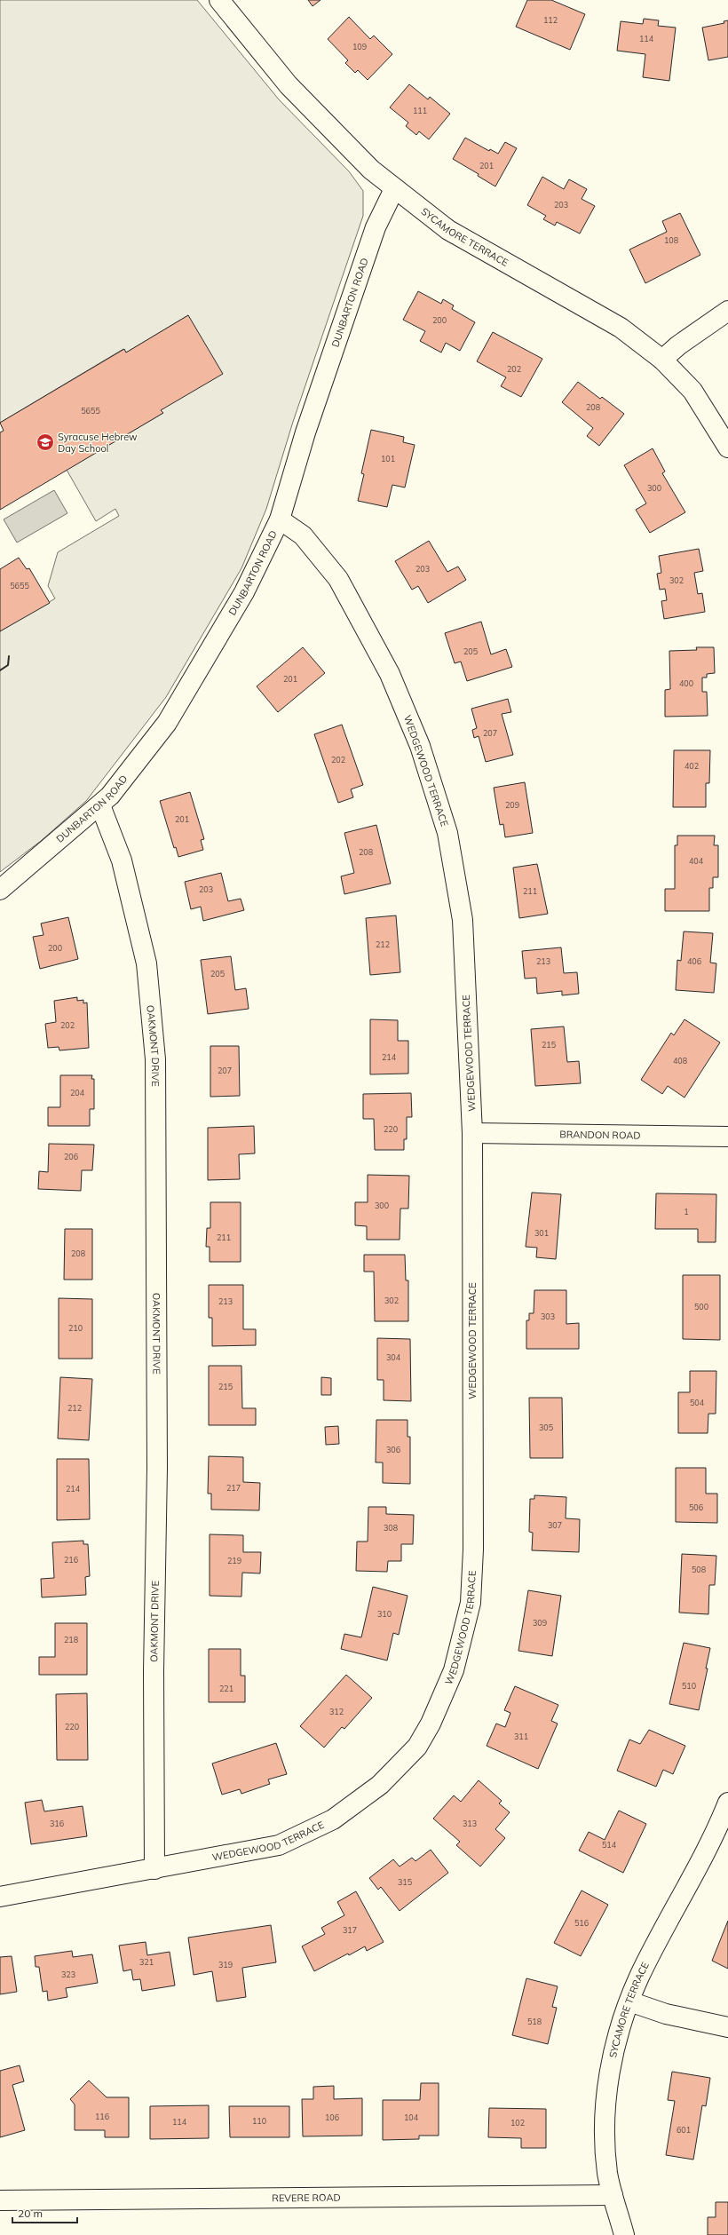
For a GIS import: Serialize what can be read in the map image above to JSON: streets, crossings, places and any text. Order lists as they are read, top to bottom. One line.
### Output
{"streets":{"street":["SYCAMORE TERRACE","DUNBARTON ROAD","WEDGEWOOD TERRACE","OAKMONT DRIVE","BRANDON ROAD","REVERE ROAD"]},"crossings":[["SYCAMORE TERRACE","DUNBARTON ROAD"],["SYCAMORE TERRACE","REVERE ROAD"],["DUNBARTON ROAD","WEDGEWOOD TERRACE"],["DUNBARTON ROAD","OAKMONT DRIVE"],["WEDGEWOOD TERRACE","OAKMONT DRIVE"],["WEDGEWOOD TERRACE","BRANDON ROAD"]],"places":{"school or university":["Syracuse Hebrew Day School"]},"house_numbers":["112","114","109","111","201","203","108","200","202","208","5655","101","300","203","302","5655","205","201","400","207","202","402","209","201","208","404","203","211","212","200","213","406","205","202","215","214","408","207","204","220","206","300","1","301","211","208","302","213","500","303","210","304","215","504","212","305","306","217","214","506","307","308","216","219","508","310","309","218","510","221","312","220","311","316","313","514","315","516","317","321","319","323","518","116","106","104","110","114","102","601"],"scale_bar":"20 m"}
